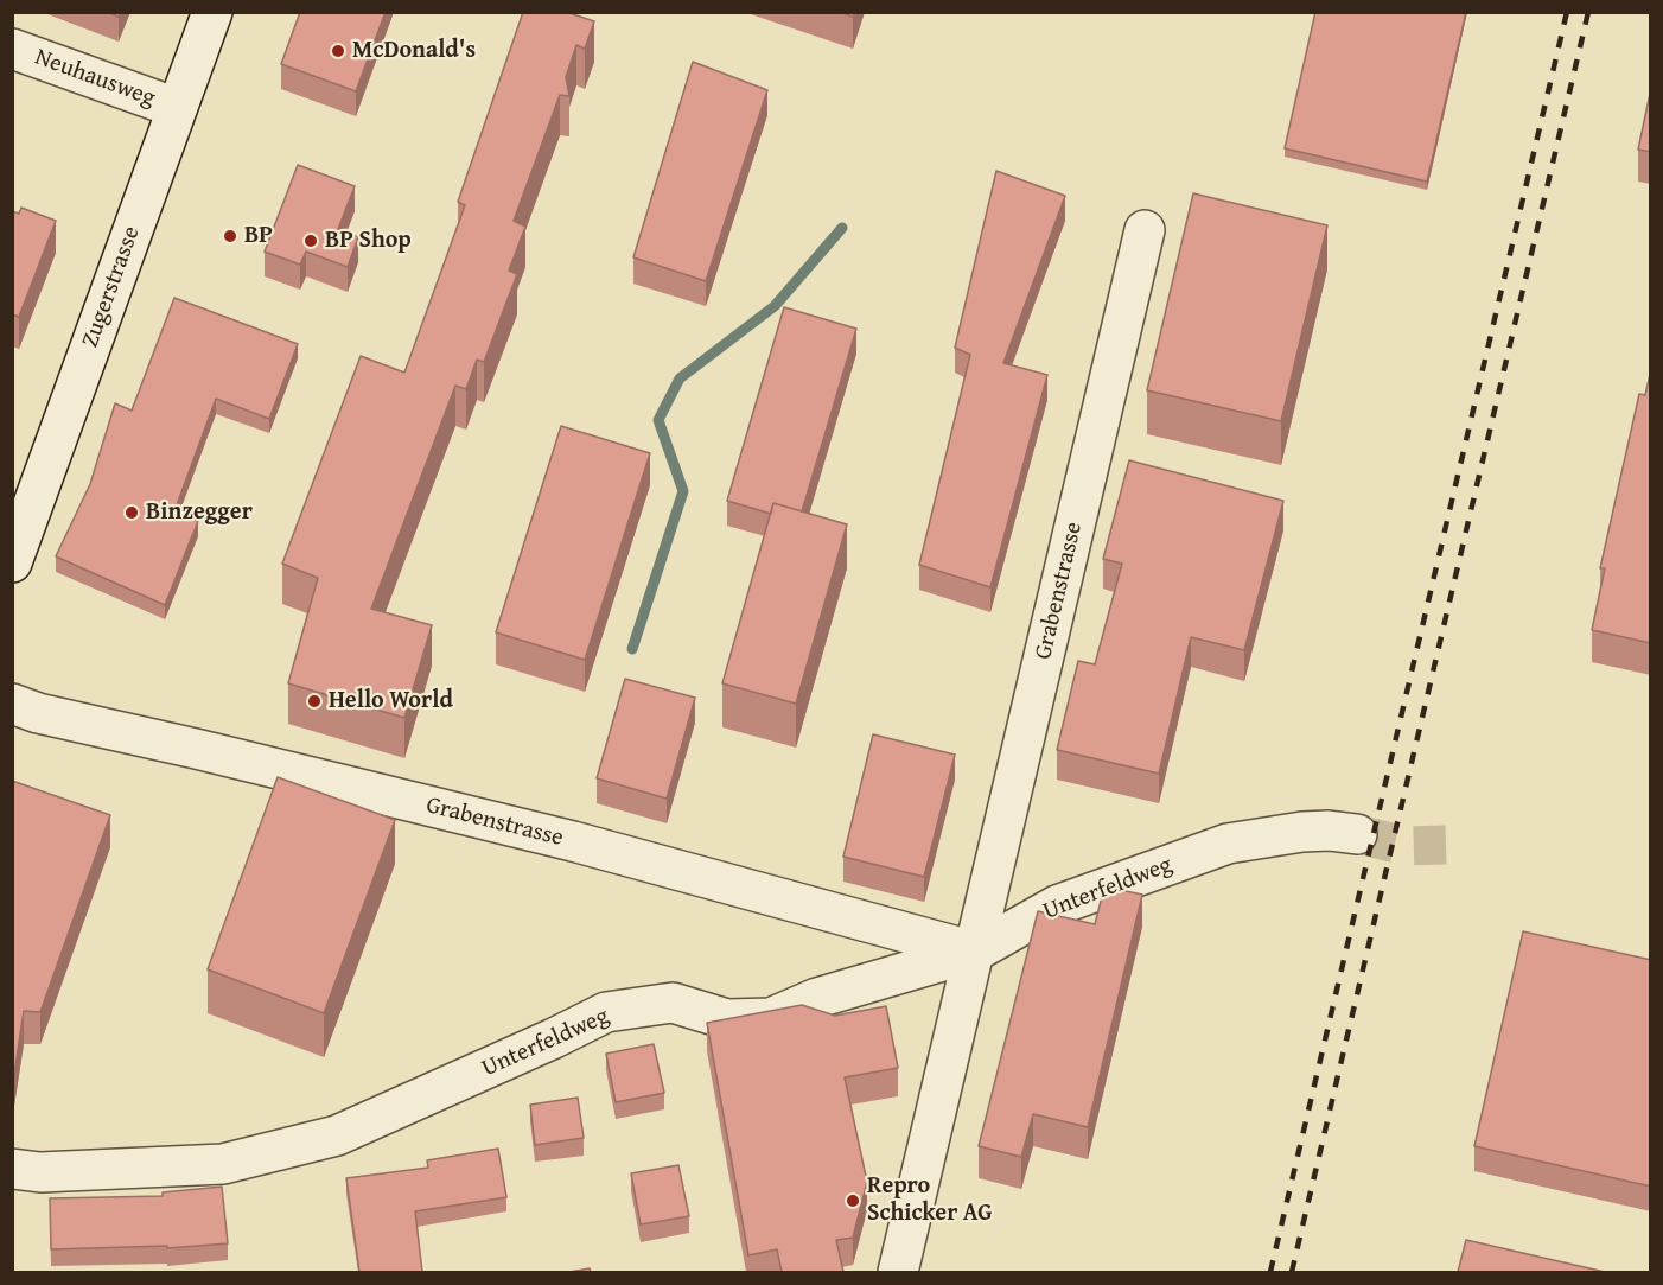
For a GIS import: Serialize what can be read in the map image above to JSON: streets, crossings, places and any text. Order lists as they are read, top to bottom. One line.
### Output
{"streets":{"street":["Neuhausweg","Zugerstrasse","Grabenstrasse","Unterfeldweg"]},"crossings":[["Neuhausweg","Zugerstrasse"],["Grabenstrasse","Unterfeldweg"]],"places":["McDonald's","BP","BP Shop","Binzegger","Hello World","Repro Schicker AG"]}
